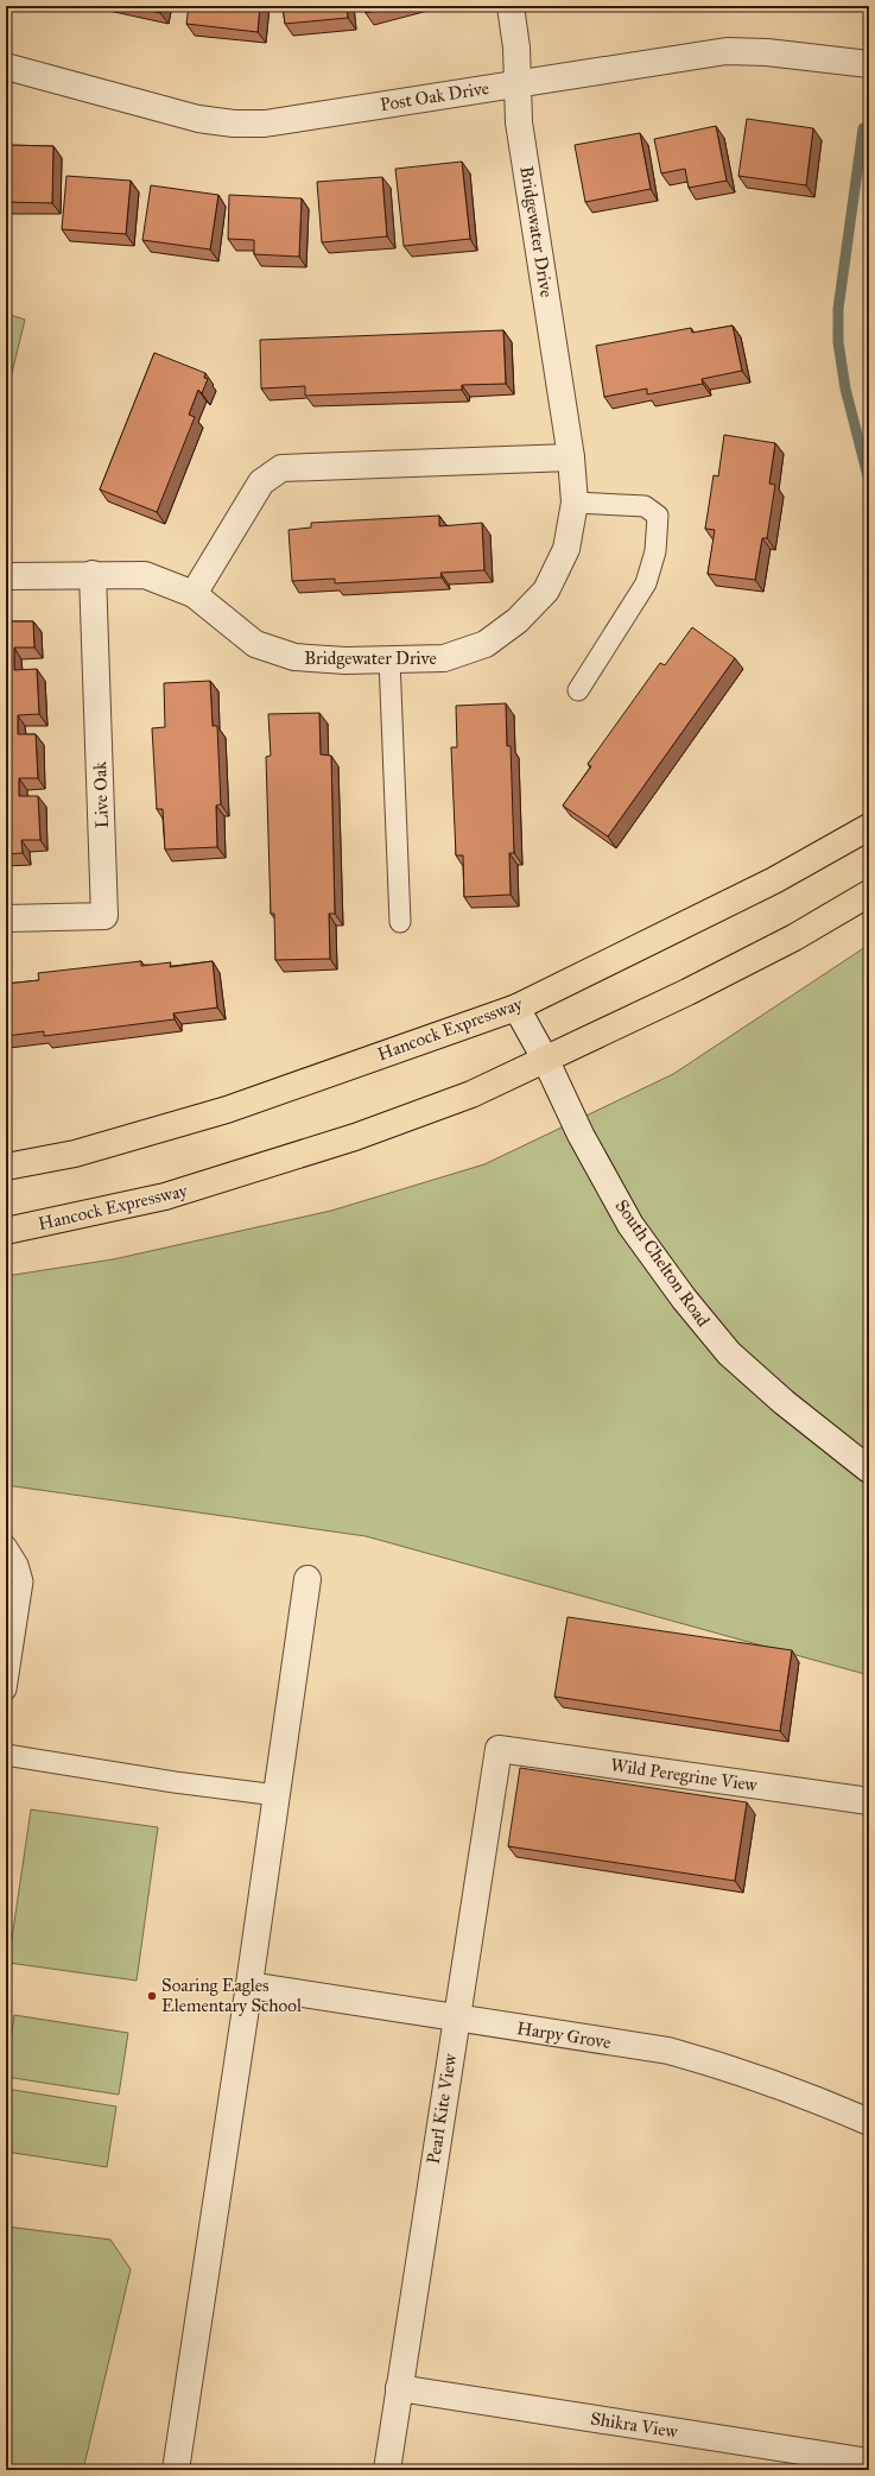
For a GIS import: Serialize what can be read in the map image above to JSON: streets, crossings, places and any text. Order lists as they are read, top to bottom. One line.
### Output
{"streets":{"main road":["Hancock Expressway"],"street":["Post Oak Drive","Bridgewater Drive","Live Oak","South Chelton Road","Wild Peregrine View","Harpy Grove","Pearl Kite View","Shikra View"]},"crossings":[["Post Oak Drive","Bridgewater Drive"],["Bridgewater Drive","Live Oak"],["Hancock Expressway","South Chelton Road"],["Wild Peregrine View","Pearl Kite View"],["Harpy Grove","Pearl Kite View"],["Pearl Kite View","Shikra View"]],"places":["Soaring Eagles Elementary School"]}
